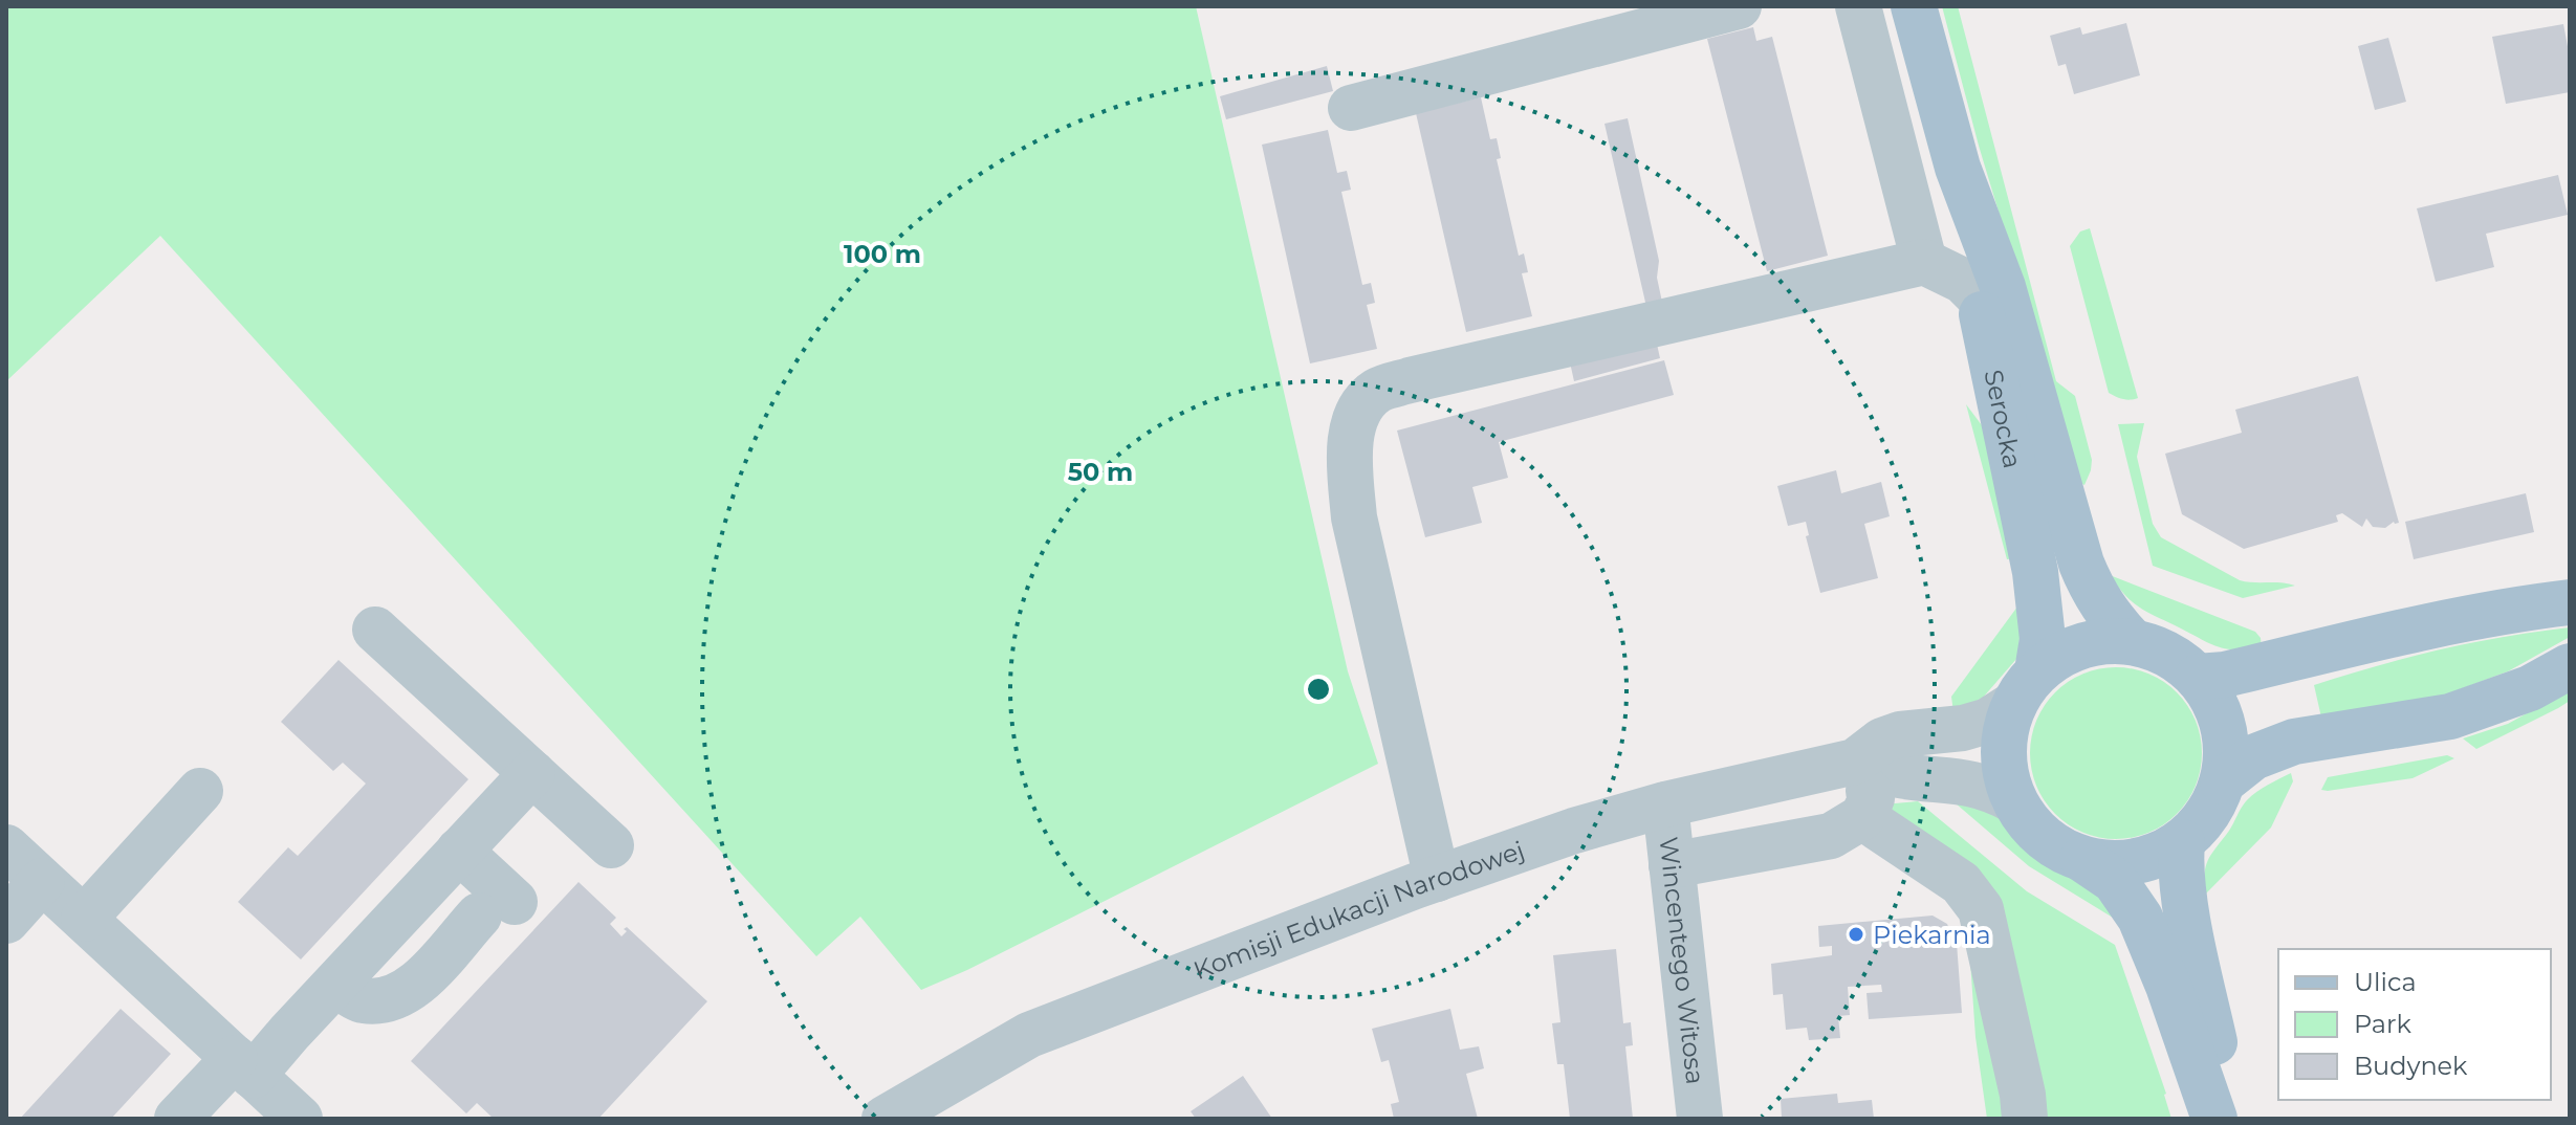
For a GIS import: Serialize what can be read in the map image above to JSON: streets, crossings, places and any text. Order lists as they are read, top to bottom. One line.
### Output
{"streets":{"main road":["Serocka"],"street":["Komisji Edukacji Narodowej","Wincentego Witosa"]},"crossings":[["Serocka","Komisji Edukacji Narodowej"],["Komisji Edukacji Narodowej","Wincentego Witosa"]],"places":["Piekarnia"],"legend":["Ulica","Park","Budynek"],"rings":["100 m","50 m"]}
